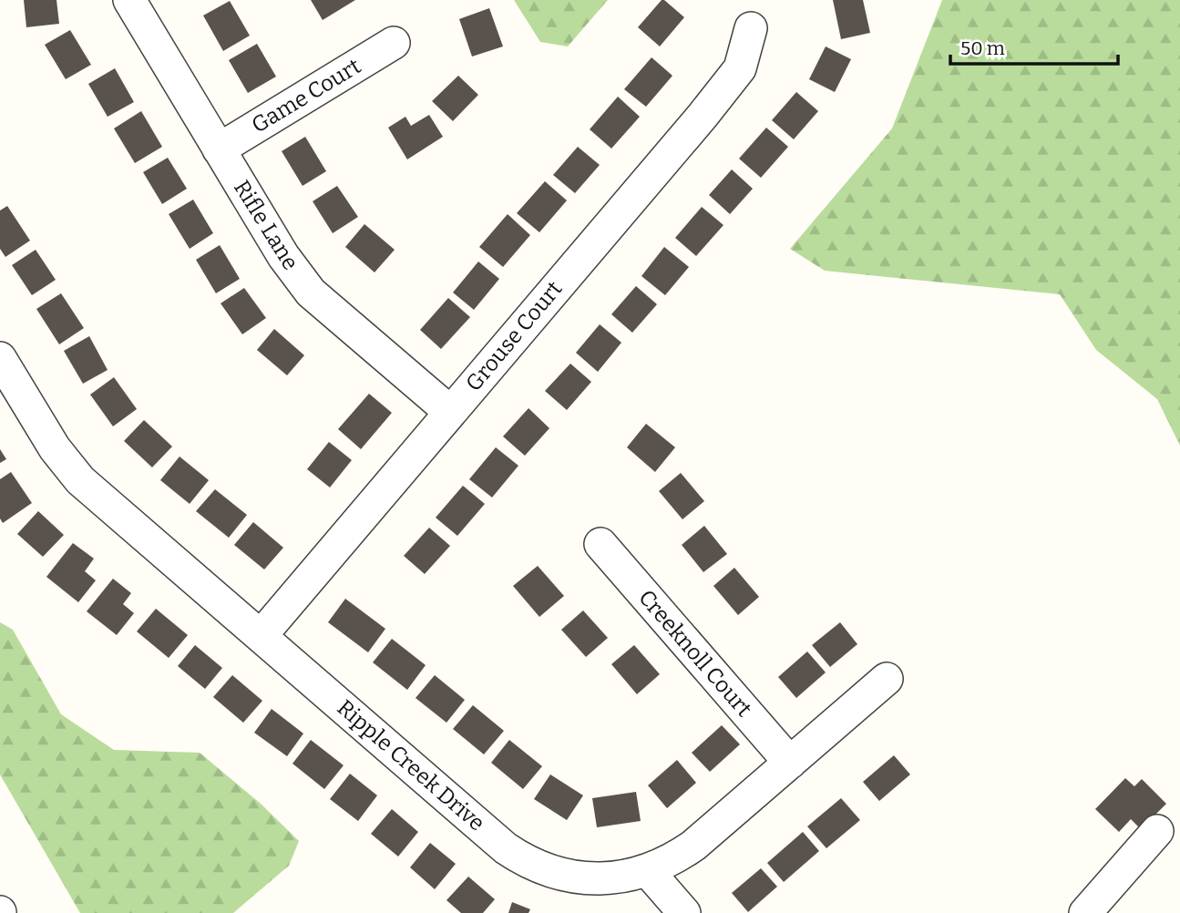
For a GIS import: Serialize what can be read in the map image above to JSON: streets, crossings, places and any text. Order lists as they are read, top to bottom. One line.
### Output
{"streets":{"street":["Game Court","Rifle Lane","Grouse Court","Creeknoll Court","Ripple Creek Drive"]},"crossings":[["Game Court","Rifle Lane"],["Rifle Lane","Grouse Court"],["Grouse Court","Ripple Creek Drive"],["Creeknoll Court","Ripple Creek Drive"]],"scale_bar":"50 m"}
